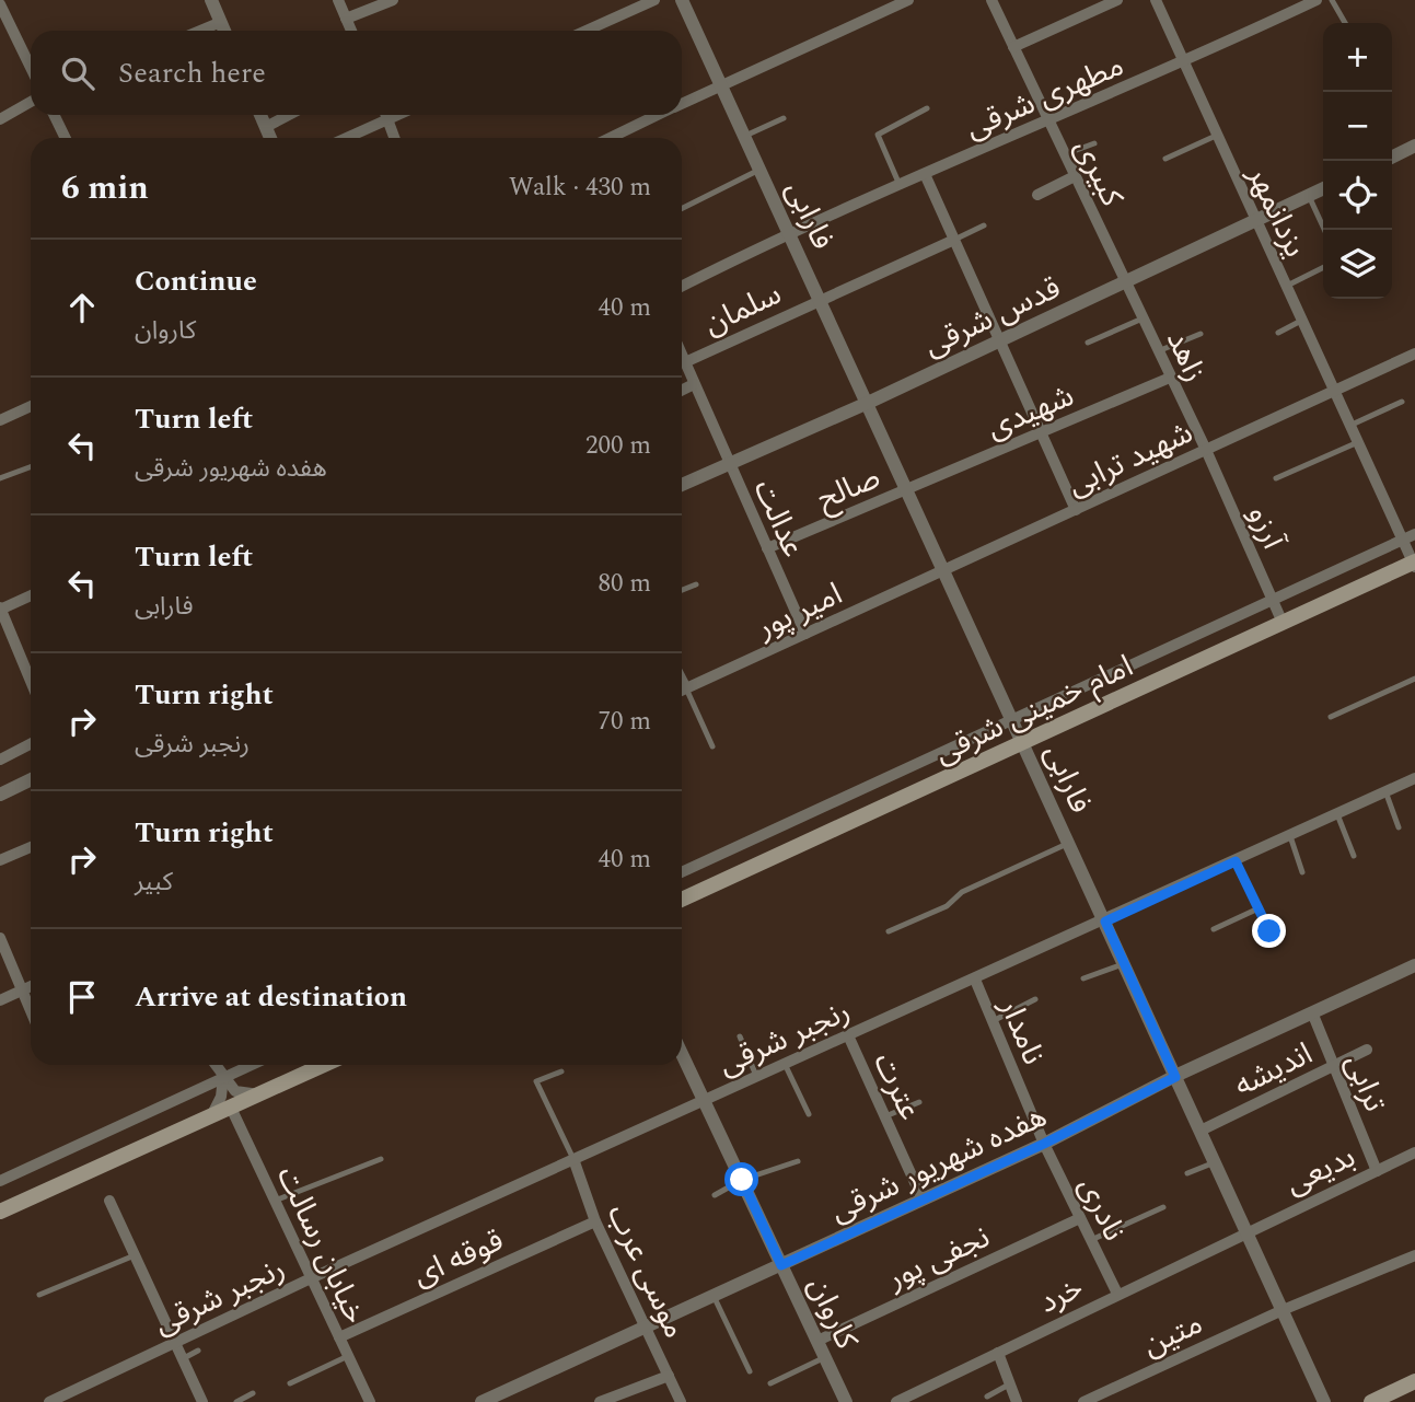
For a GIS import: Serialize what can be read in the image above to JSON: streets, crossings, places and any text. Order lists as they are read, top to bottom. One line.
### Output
{"streets":{"main road":["امام خمینی شرقی"],"street":["مطهری شرقی","کبیری","یزدانمهر","فارابی","سلمان","قدس شرقی","زاهد","شهیدی","شهید ترابی","صالح","عدالت","آرزو","امیر پور","نامدار","رنجبر شرقی","اندیشه","ترابی","عترت","هفده شهریور شرقی","بدیعی","نادری","خیابان رسالت","قوقه ای","نجفی پور","موسی عرب","خرد","کاروان","متین"]},"crossings":[["مطهری شرقی","کبیری"],["مطهری شرقی","یزدانمهر"],["مطهری شرقی","فارابی"],["کبیری","قدس شرقی"],["کبیری","زاهد"],["یزدانمهر","قدس شرقی"],["یزدانمهر","شهید ترابی"],["یزدانمهر","امام خمینی شرقی"],["فارابی","سلمان"],["فارابی","قدس شرقی"],["فارابی","شهیدی"],["فارابی","شهید ترابی"],["فارابی","صالح"],["فارابی","امیر پور"],["فارابی","امام خمینی شرقی"],["فارابی","رنجبر شرقی"],["فارابی","اندیشه"],["فارابی","هفده شهریور شرقی"],["فارابی","بدیعی"],["فارابی","خرد"],["فارابی","متین"],["سلمان","عدالت"],["قدس شرقی","زاهد"],["قدس شرقی","عدالت"],["زاهد","شهیدی"],["زاهد","شهید ترابی"],["زاهد","آرزو"],["شهیدی","صالح"],["شهید ترابی","آرزو"],["شهید ترابی","امیر پور"],["صالح","عدالت"],["عدالت","امیر پور"],["آرزو","امام خمینی شرقی"],["نامدار","رنجبر شرقی"],["نامدار","هفده شهریور شرقی"],["نامدار","نادری"],["رنجبر شرقی","عترت"],["رنجبر شرقی","خیابان رسالت"],["رنجبر شرقی","موسی عرب"],["رنجبر شرقی","کاروان"],["اندیشه","ترابی"],["ترابی","هفده شهریور شرقی"],["ترابی","بدیعی"],["عترت","هفده شهریور شرقی"],["هفده شهریور شرقی","نادری"],["هفده شهریور شرقی","موسی عرب"],["هفده شهریور شرقی","کاروان"],["بدیعی","خرد"],["نادری","نجفی پور"],["نادری","خرد"],["خیابان رسالت","قوقه ای"],["قوقه ای","موسی عرب"],["نجفی پور","کاروان"]],"page":{"map_buttons":["+","−"],"search":"Search here","heading":["6 min","Walk · 430 m"],"list":[["Continue","کاروان","40 m"],["Turn left","هفده شهریور شرقی","200 m"],["Turn left","فارابی","80 m"],["Turn right","رنجبر شرقی","70 m"],["Turn right","کبیر","40 m"],"Arrive at destination"]}}
